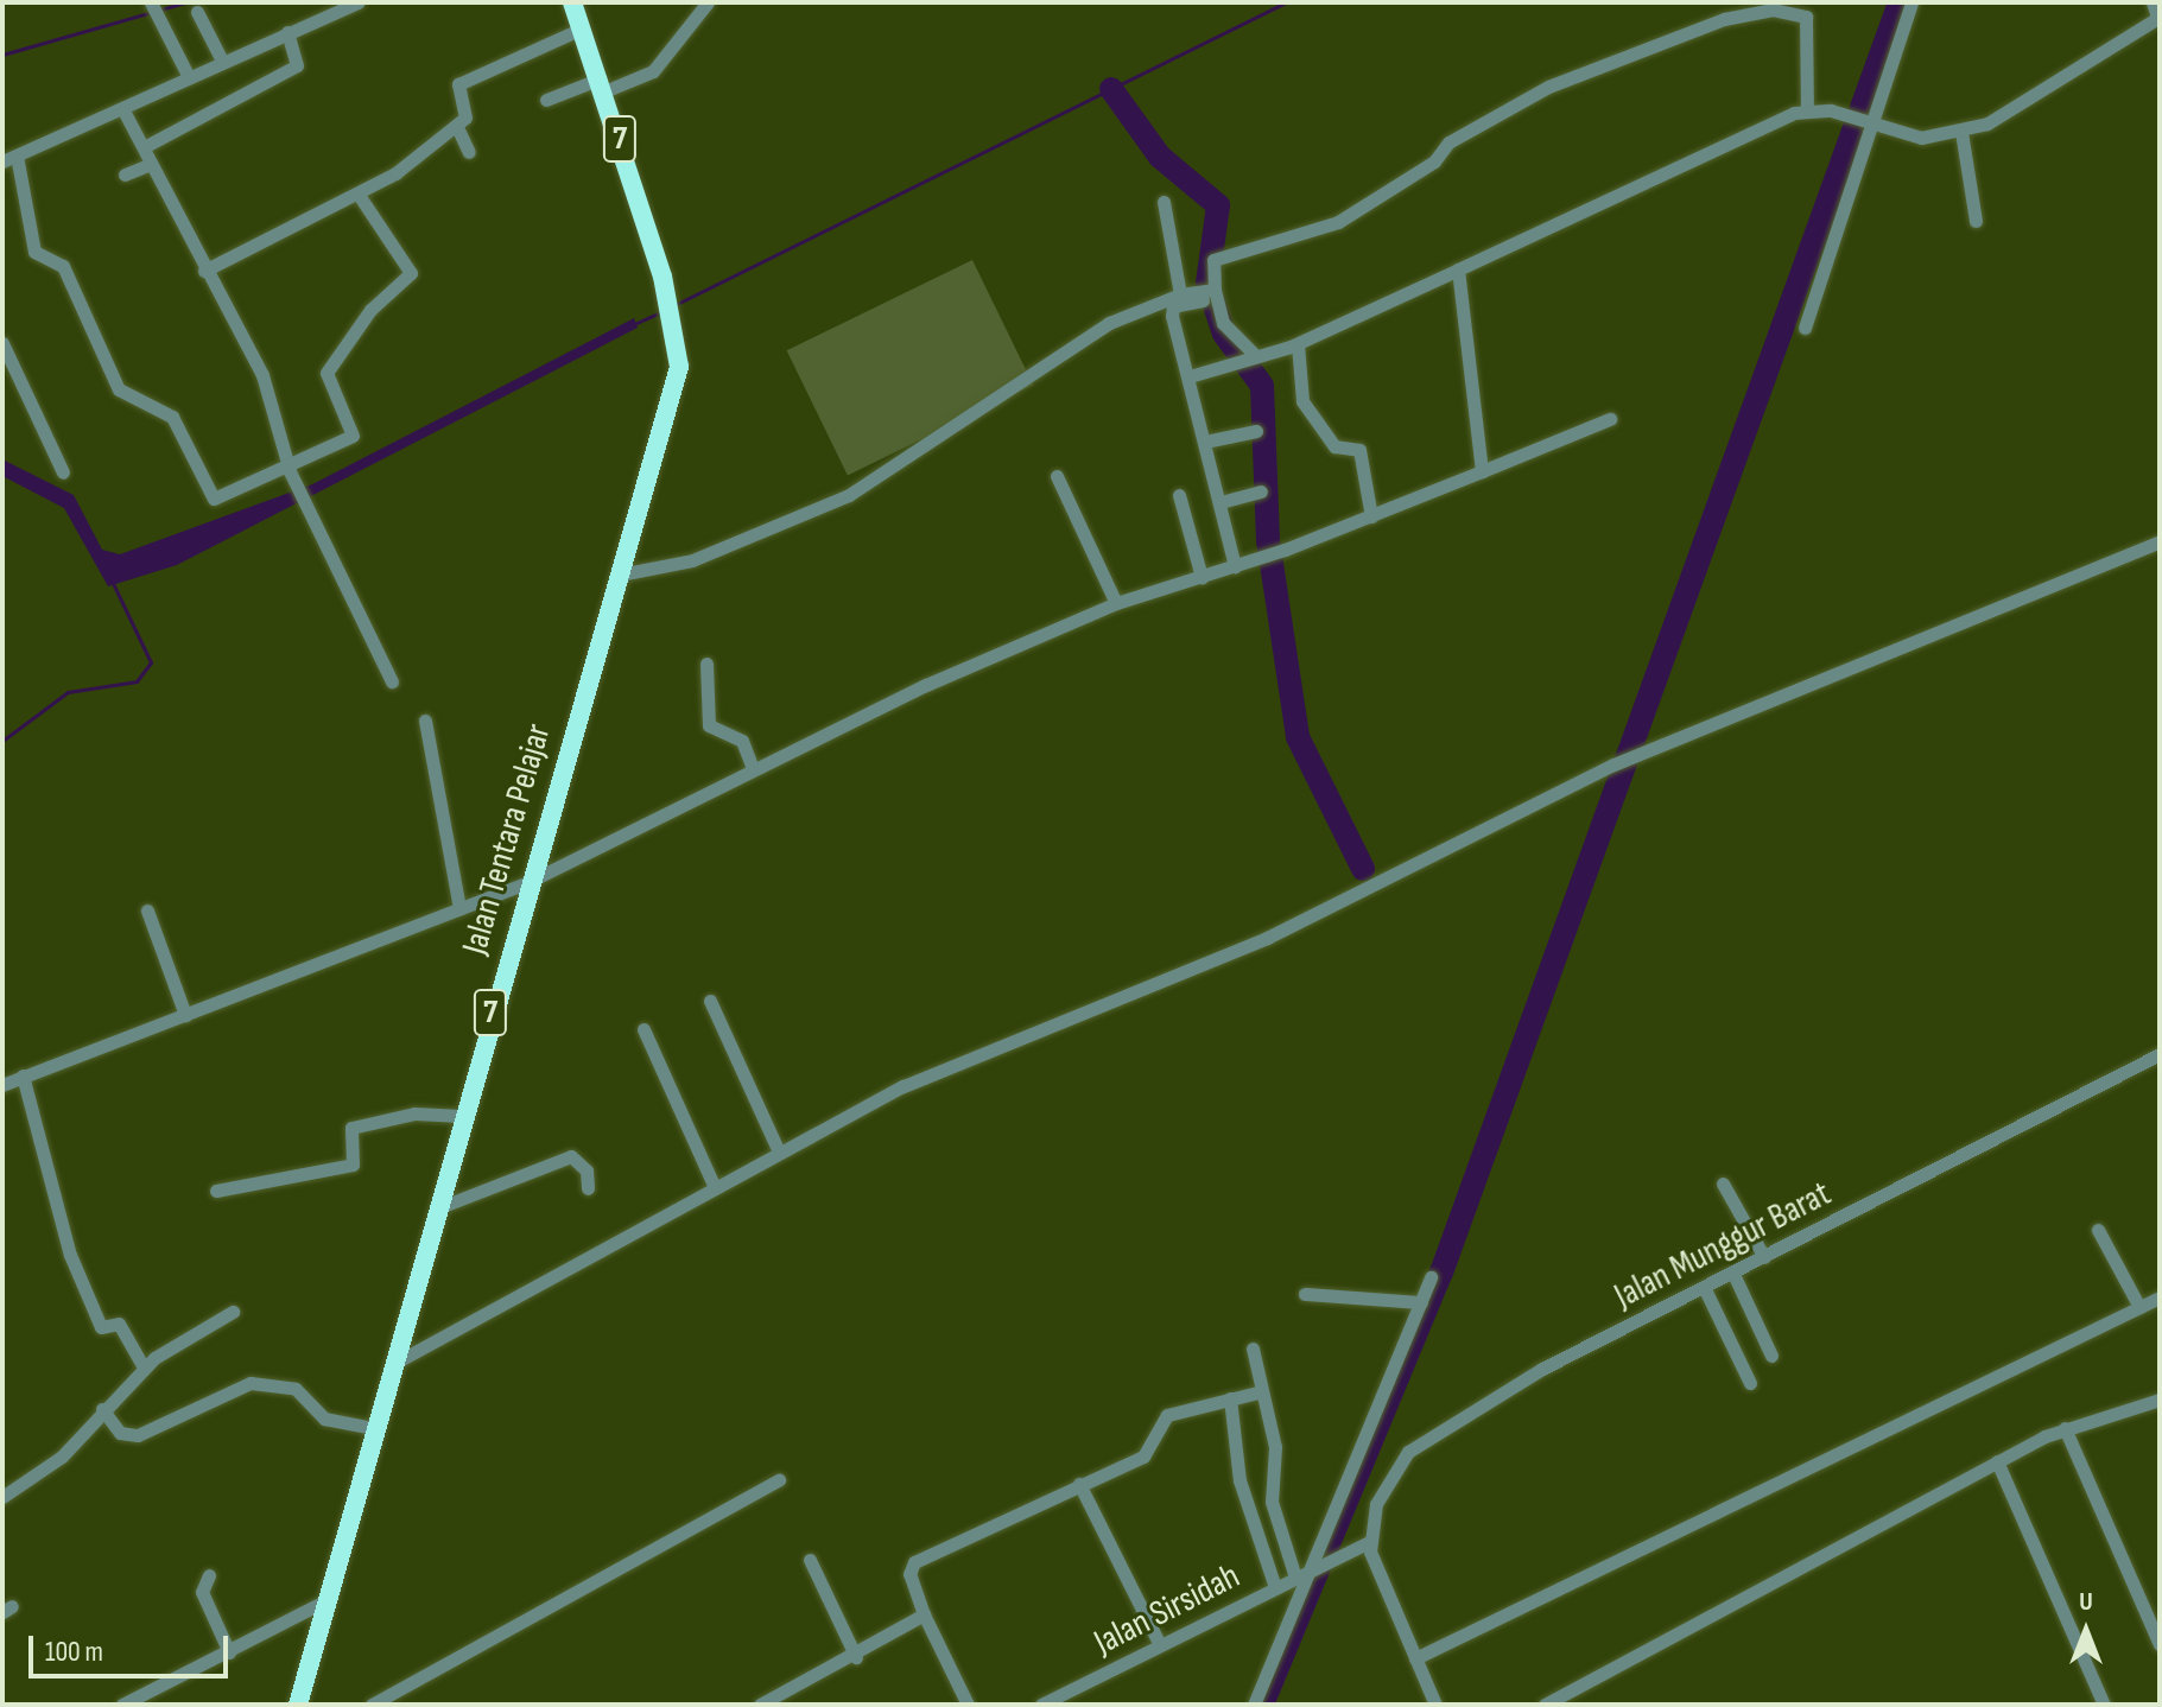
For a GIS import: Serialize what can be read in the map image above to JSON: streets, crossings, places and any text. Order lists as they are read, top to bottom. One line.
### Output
{"streets":{"highway":["7","Jalan Tentara Pelajar"],"street":["Jalan Munggur Barat","Jalan Sirsidah"]},"crossings":[["7","Jalan Tentara Pelajar"],["Jalan Munggur Barat","Jalan Sirsidah"]],"scale_bar":"100 m","north":"top"}
